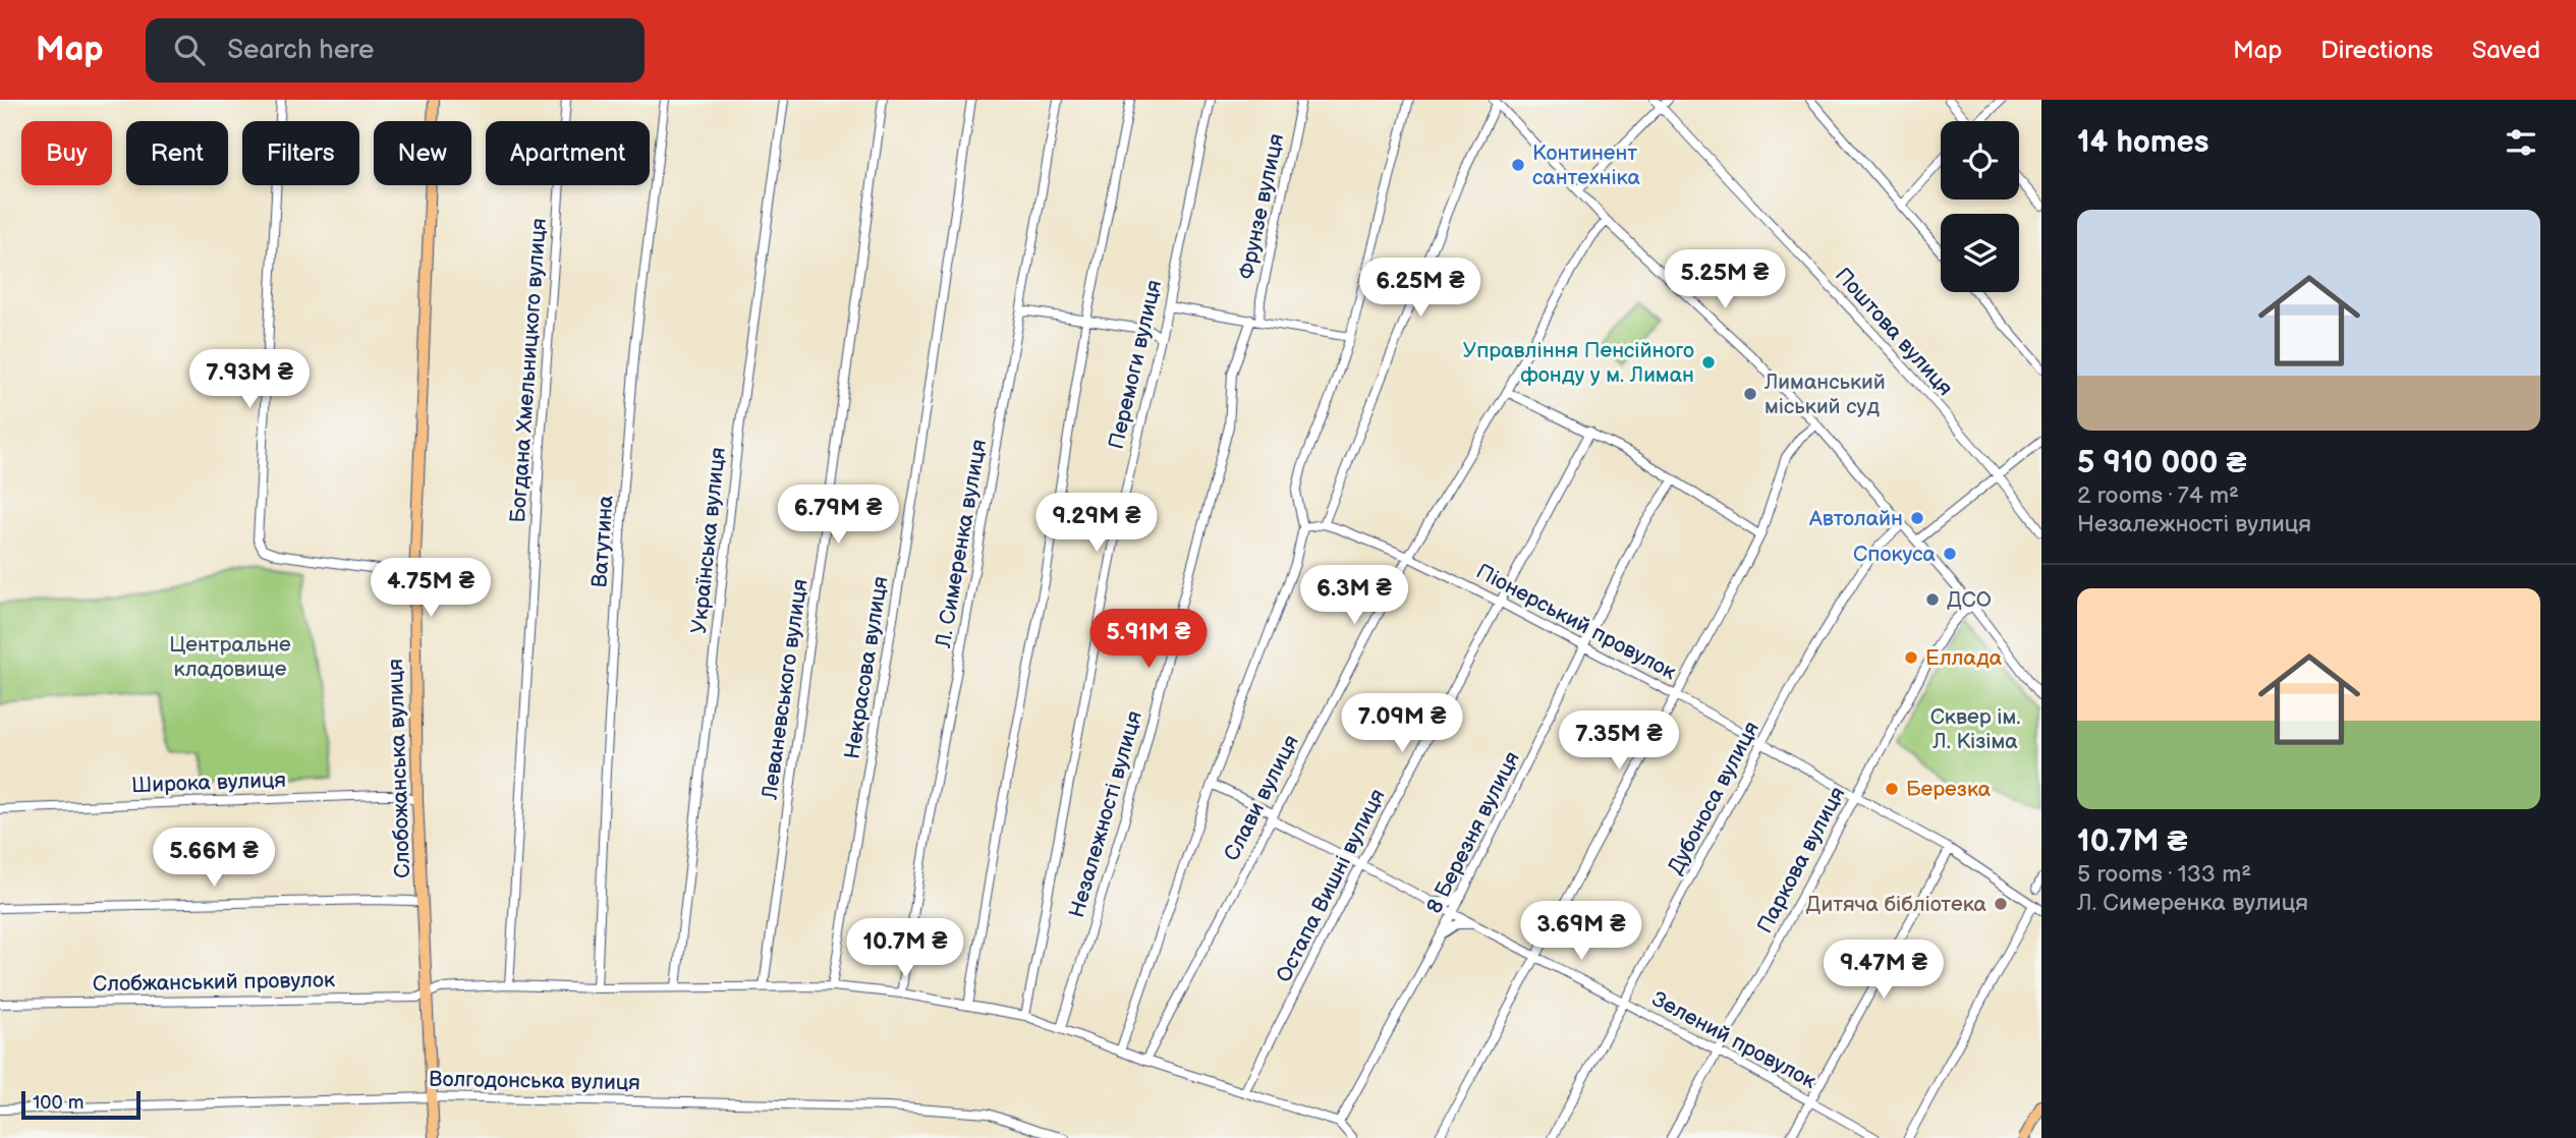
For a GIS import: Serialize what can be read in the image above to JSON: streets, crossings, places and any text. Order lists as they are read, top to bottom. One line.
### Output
{"streets":{"main road":["Слобожанська вулиця"],"street":["Фрунзе вулиця","Поштова вулиця","Перемоги вулиця","Богдана Хмельницкого вулиця","Українська вулиця","Ватутина","Л. Симеренка вулиця","Піонерський провулок","Некрасова вулиця","Леваневського вулиця","Широка вулиця","Слави вулиця","Дубоноса вулиця","Незалежності вулиця","8 Березня вулиця","Паркова вулиця","Остапа Вишні вулиця","Слобжанський провулок","Зелений провулок","Волгодонська вулиця"]},"crossings":[["Фрунзе вулиця","Незалежності вулиця"],["Перемоги вулиця","Слобжанський провулок"],["Богдана Хмельницкого вулиця","Слобжанський провулок"],["Українська вулиця","Слобжанський провулок"],["Ватутина","Слобжанський провулок"],["Л. Симеренка вулиця","Слобжанський провулок"],["Піонерський провулок","Слави вулиця"],["Піонерський провулок","Дубоноса вулиця"],["Піонерський провулок","8 Березня вулиця"],["Піонерський провулок","Паркова вулиця"],["Піонерський провулок","Остапа Вишні вулиця"],["Некрасова вулиця","Слобжанський провулок"],["Леваневського вулиця","Слобжанський провулок"],["Слобожанська вулиця","Широка вулиця"],["Слобожанська вулиця","Слобжанський провулок"],["Слобожанська вулиця","Волгодонська вулиця"],["Слави вулиця","Слобжанський провулок"],["Слави вулиця","Зелений провулок"],["Дубоноса вулиця","Зелений провулок"],["Незалежності вулиця","Слобжанський провулок"],["8 Березня вулиця","Слобжанський провулок"],["8 Березня вулиця","Зелений провулок"],["Паркова вулиця","Зелений провулок"],["Остапа Вишні вулиця","Слобжанський провулок"],["Остапа Вишні вулиця","Зелений провулок"]],"parks":["Центральне кладовище","Сквер ім. Л. Кізіма"],"places":["Континент сантехніка","Управління Пенсійного фонду у м. Лиман","Лиманський міський суд","Автолайн","Спокуса","ДСО","Еллада","Березка","Дитяча бібліотека"],"scale_bar":"100 m","page":{"header":"Map","search":"Search here","nav":["Map","Directions","Saved"],"heading":"14 homes","chip":["Buy","Rent","Filters","New","Apartment"],"list":[{"name":"5 910 000 ₴","note":"2 rooms · 74 m² · Незалежності вулиця"},{"name":"10.7M ₴","note":"5 rooms · 133 m² · Л. Симеренка вулиця"}],"price":["5.25M ₴","6.25M ₴","7.93M ₴","6.79M ₴","9.29M ₴","4.75M ₴","6.3M ₴","5.91M ₴","7.09M ₴","7.35M ₴","5.66M ₴","3.69M ₴","10.7M ₴","9.47M ₴"],"scale":"100 m"}}
